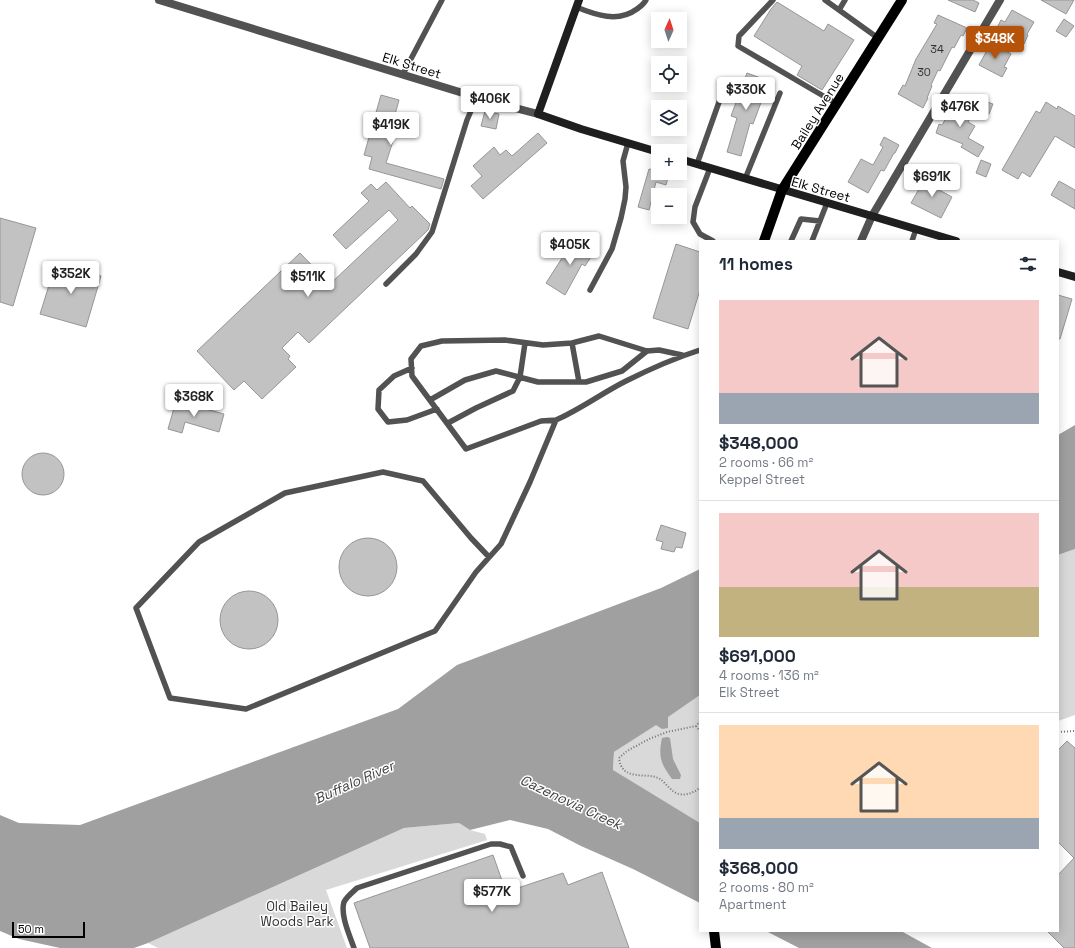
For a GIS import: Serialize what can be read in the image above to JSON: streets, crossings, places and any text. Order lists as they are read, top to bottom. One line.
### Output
{"streets":{"main road":["Elk Street","Bailey Avenue"]},"crossings":[["Elk Street","Bailey Avenue"]],"water":["Buffalo River","Cazenovia Creek"],"parks":["Old Bailey Woods Park"],"house_numbers":["34","30"],"scale_bar":"50 m","north":"top","page":{"map_buttons":["+","−"],"price":["$348K","$330K","$406K","$476K","$419K","$691K","$405K","$352K","$511K","$368K","$577K"],"heading":"11 homes","list":[{"name":"$348,000","note":"2 rooms · 66 m² · Keppel Street"},{"name":"$691,000","note":"4 rooms · 136 m² · Elk Street"},{"name":"$368,000","note":"2 rooms · 80 m² · Apartment"}],"scale":"50 m"}}
